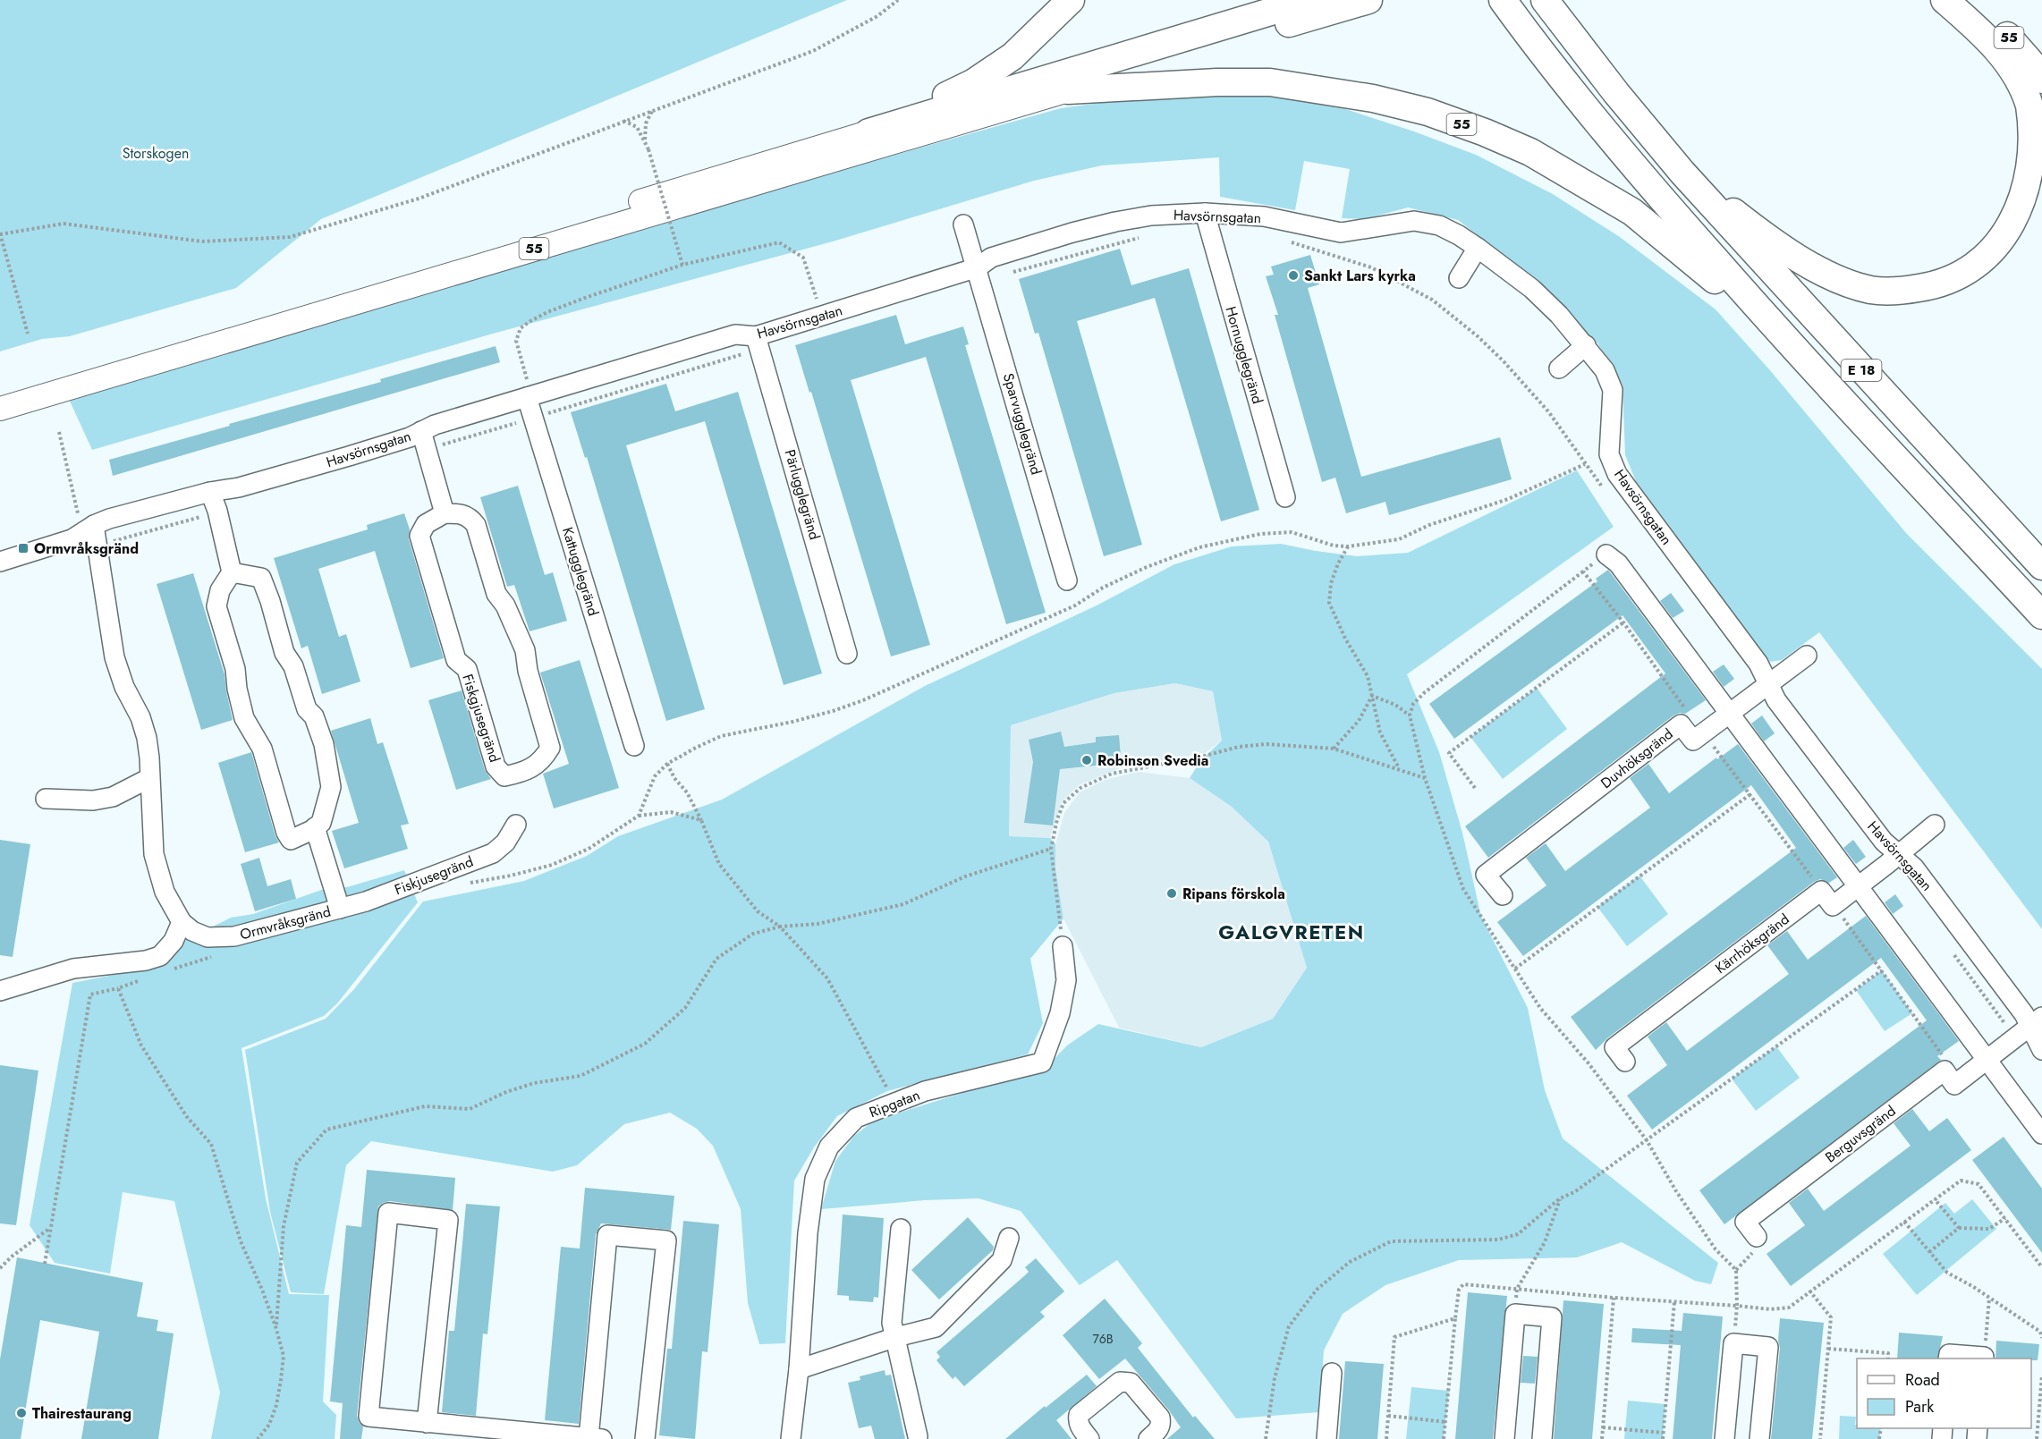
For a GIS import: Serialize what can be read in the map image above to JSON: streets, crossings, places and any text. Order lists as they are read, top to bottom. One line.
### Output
{"streets":{"highway":["55","E 18"],"street":["Havsörnsgatan","Hornugglegränd","Sparvugglegränd","Pärlugglegränd","Kattugglegränd","Fiskgjusegränd","Duvhöksgränd","Fiskjusegränd","Ormvråksgränd","Kärrhöksgränd","Ripgatan","Berguvsgränd"]},"crossings":[["55","E 18"],["Havsörnsgatan","Hornugglegränd"],["Havsörnsgatan","Sparvugglegränd"],["Havsörnsgatan","Pärlugglegränd"],["Havsörnsgatan","Kattugglegränd"],["Havsörnsgatan","Duvhöksgränd"],["Fiskjusegränd","Ormvråksgränd"]],"districts":["GALGVRETEN"],"parks":["Storskogen"],"places":{"other":["Sankt Lars kyrka","Robinson Svedia","Ripans förskola","Thairestaurang"],"transit":["Ormvråksgränd"]},"house_numbers":["76B"],"legend":["Road","Park"]}
